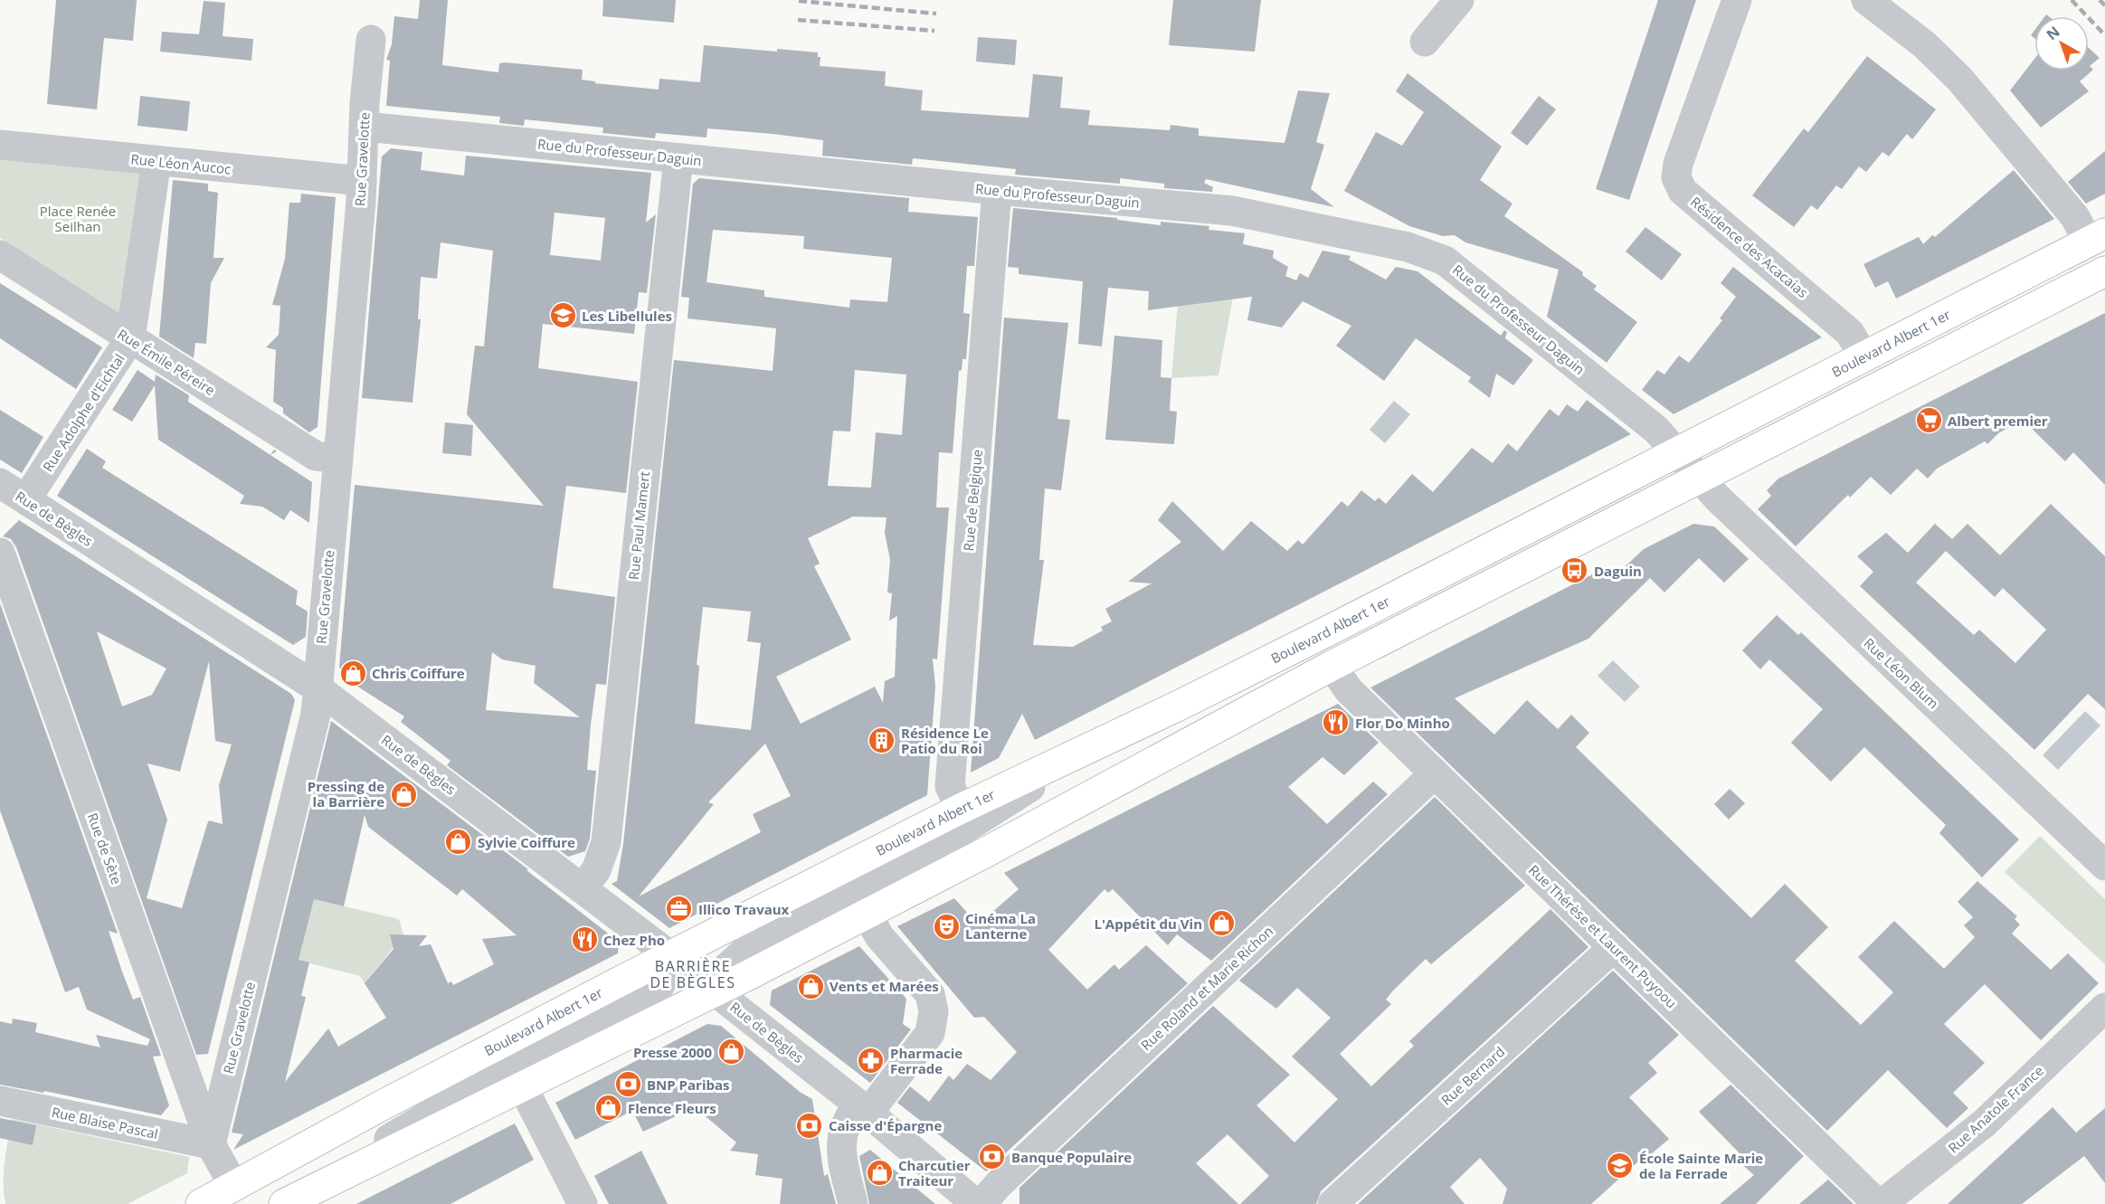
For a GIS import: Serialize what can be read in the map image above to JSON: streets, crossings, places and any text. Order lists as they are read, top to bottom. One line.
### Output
{"streets":{"main road":["Boulevard Albert 1er"],"street":["Rue du Professeur Daguin","Rue Gravelotte","Rue Léon Aucoc","Résidence des Acacaias","Rue Émile Péreire","Rue Adolphe d'Eichtal","Rue de Belgique","Rue de Bègles","Rue Paul Mamert","Rue Léon Blum","Rue de Sète","Rue Thérèse et Laurent Puyoou","Rue Roland et Marie Richon","Rue Bernard","Rue Anatole France","Rue Blaise Pascal"]},"crossings":[["Rue du Professeur Daguin","Rue Gravelotte"],["Rue du Professeur Daguin","Boulevard Albert 1er"],["Rue du Professeur Daguin","Rue de Belgique"],["Rue du Professeur Daguin","Rue Paul Mamert"],["Rue Gravelotte","Rue Léon Aucoc"],["Rue Gravelotte","Rue Émile Péreire"],["Rue Gravelotte","Rue de Bègles"],["Rue Gravelotte","Rue de Sète"],["Rue Gravelotte","Rue Blaise Pascal"],["Rue Léon Aucoc","Rue Adolphe d'Eichtal"],["Résidence des Acacaias","Boulevard Albert 1er"],["Boulevard Albert 1er","Rue de Belgique"],["Boulevard Albert 1er","Rue de Bègles"],["Boulevard Albert 1er","Rue de Sète"],["Rue Émile Péreire","Rue Adolphe d'Eichtal"],["Rue Adolphe d'Eichtal","Rue de Bègles"],["Rue de Bègles","Rue Paul Mamert"],["Rue de Sète","Rue Blaise Pascal"],["Rue Thérèse et Laurent Puyoou","Rue Roland et Marie Richon"],["Rue Thérèse et Laurent Puyoou","Rue Bernard"],["Rue Thérèse et Laurent Puyoou","Rue Anatole France"]],"districts":["BARRIÈRE DE BÈGLES"],"parks":["Place Renée Seilhan"],"places":{"school or university":["Les Libellules","École Sainte Marie de la Ferrade"],"supermarket":["Albert premier"],"bus stop":["Daguin"],"shop":["Chris Coiffure","Pressing de la Barrière","Sylvie Coiffure","L'Appétit du Vin","Vents et Marées","Presse 2000","Flence Fleurs","Charcutier Traiteur"],"restaurant":["Flor Do Minho","Chez Pho"],"building":["Résidence Le Patio du Roi"],"office":["Illico Travaux"],"theatre":["Cinéma La Lanterne"],"pharmacy":["Pharmacie Ferrade"],"bank":["BNP Paribas","Caisse d'Épargne","Banque Populaire"]},"north":"top left"}
